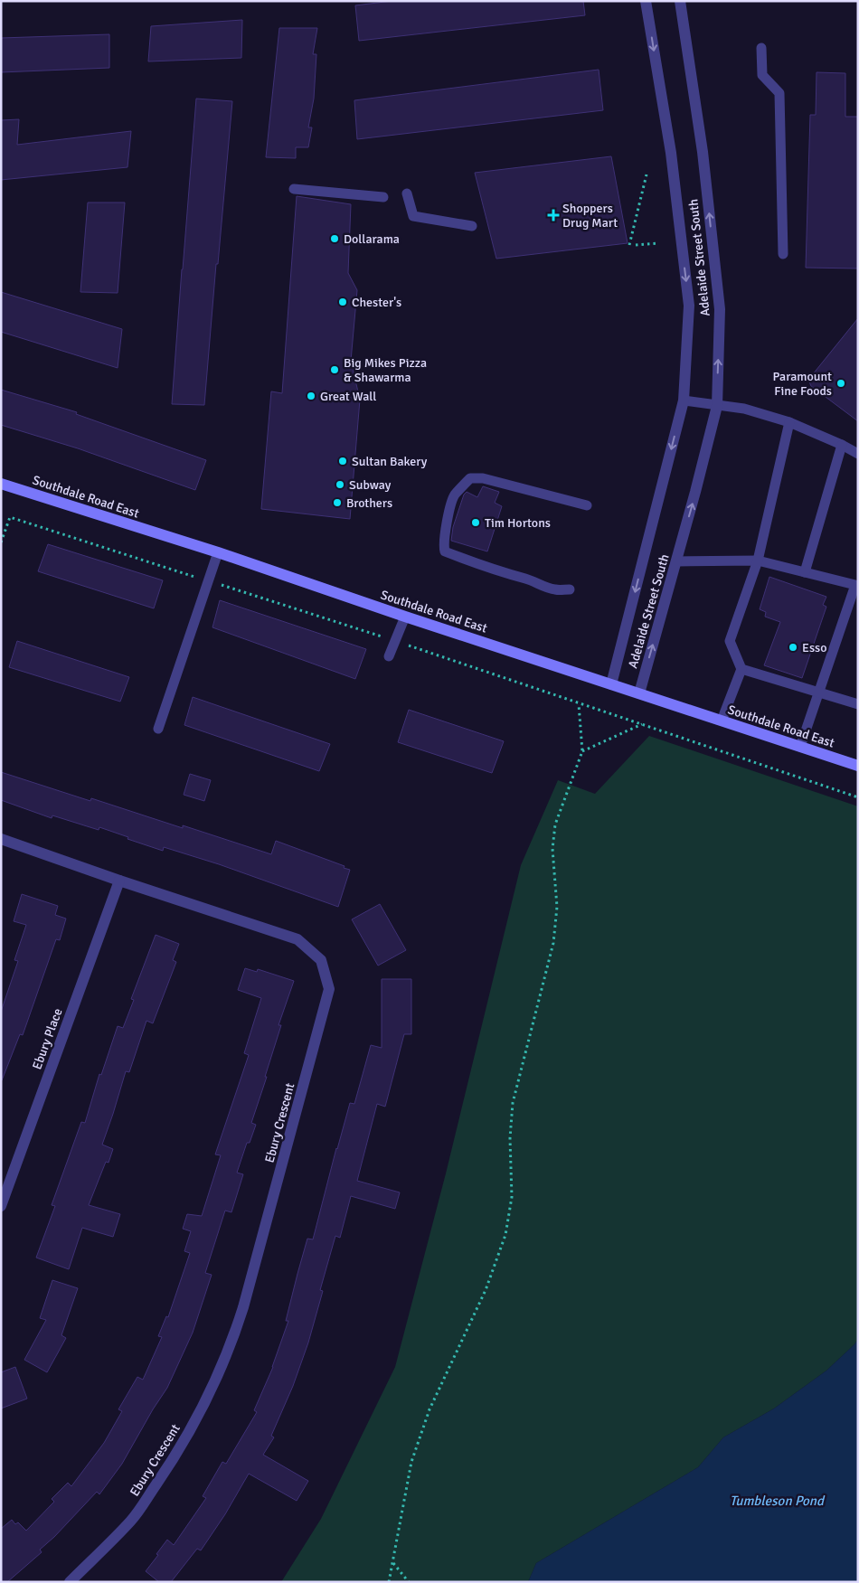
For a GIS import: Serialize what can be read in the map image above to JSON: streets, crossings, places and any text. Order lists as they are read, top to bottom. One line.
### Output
{"streets":{"main road":["Southdale Road East"],"street":["Adelaide Street South","Ebury Place","Ebury Crescent"]},"crossings":[["Adelaide Street South","Southdale Road East"],["Ebury Place","Ebury Crescent"]],"water":["Tumbleson Pond"],"places":{"health":["Shoppers Drug Mart"],"other":["Dollarama","Chester's","Big Mikes Pizza & Shawarma","Paramount Fine Foods","Great Wall","Sultan Bakery","Subway","Brothers","Tim Hortons","Esso"]}}
